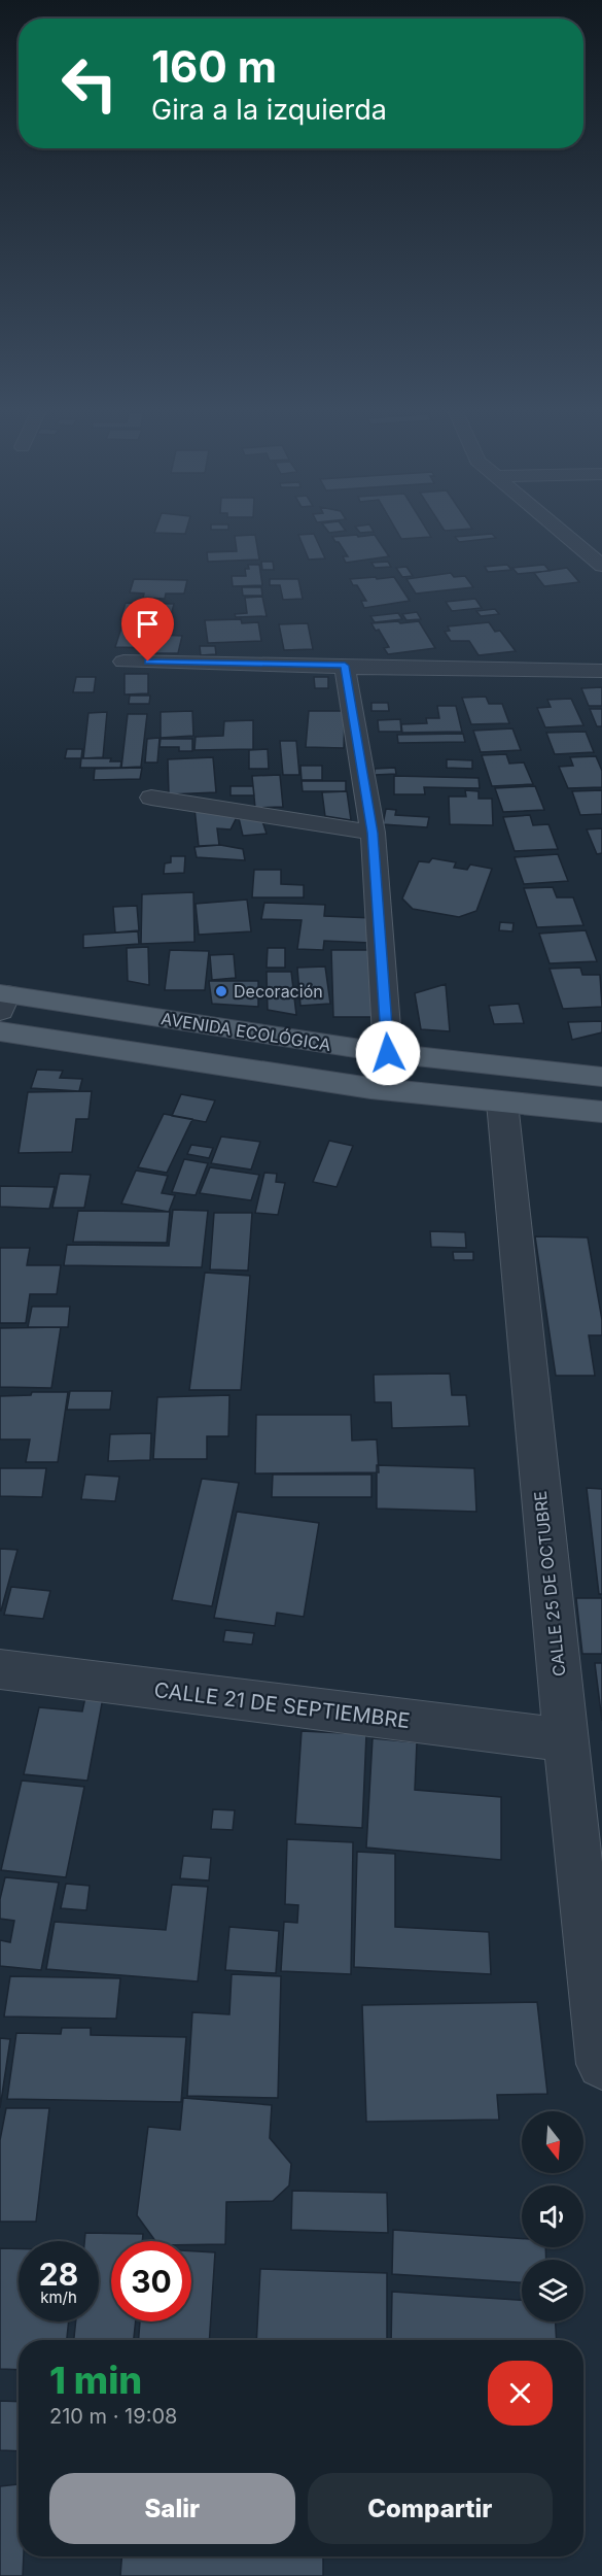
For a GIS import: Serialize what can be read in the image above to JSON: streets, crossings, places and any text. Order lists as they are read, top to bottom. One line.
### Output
{"streets":{"main road":["AVENIDA ECOLÓGICA"],"street":["CALLE 25 DE OCTUBRE","CALLE 21 DE SEPTIEMBRE"]},"crossings":[["CALLE 25 DE OCTUBRE","CALLE 21 DE SEPTIEMBRE"]],"places":["Decoración"],"north":"bottom","page":{"turn":["160 m","Gira a la izquierda"],"speed":"28 km/h","limit":"30","heading":["1 min","210 m · 19:08"],"buttons":["Salir","Compartir"]}}
